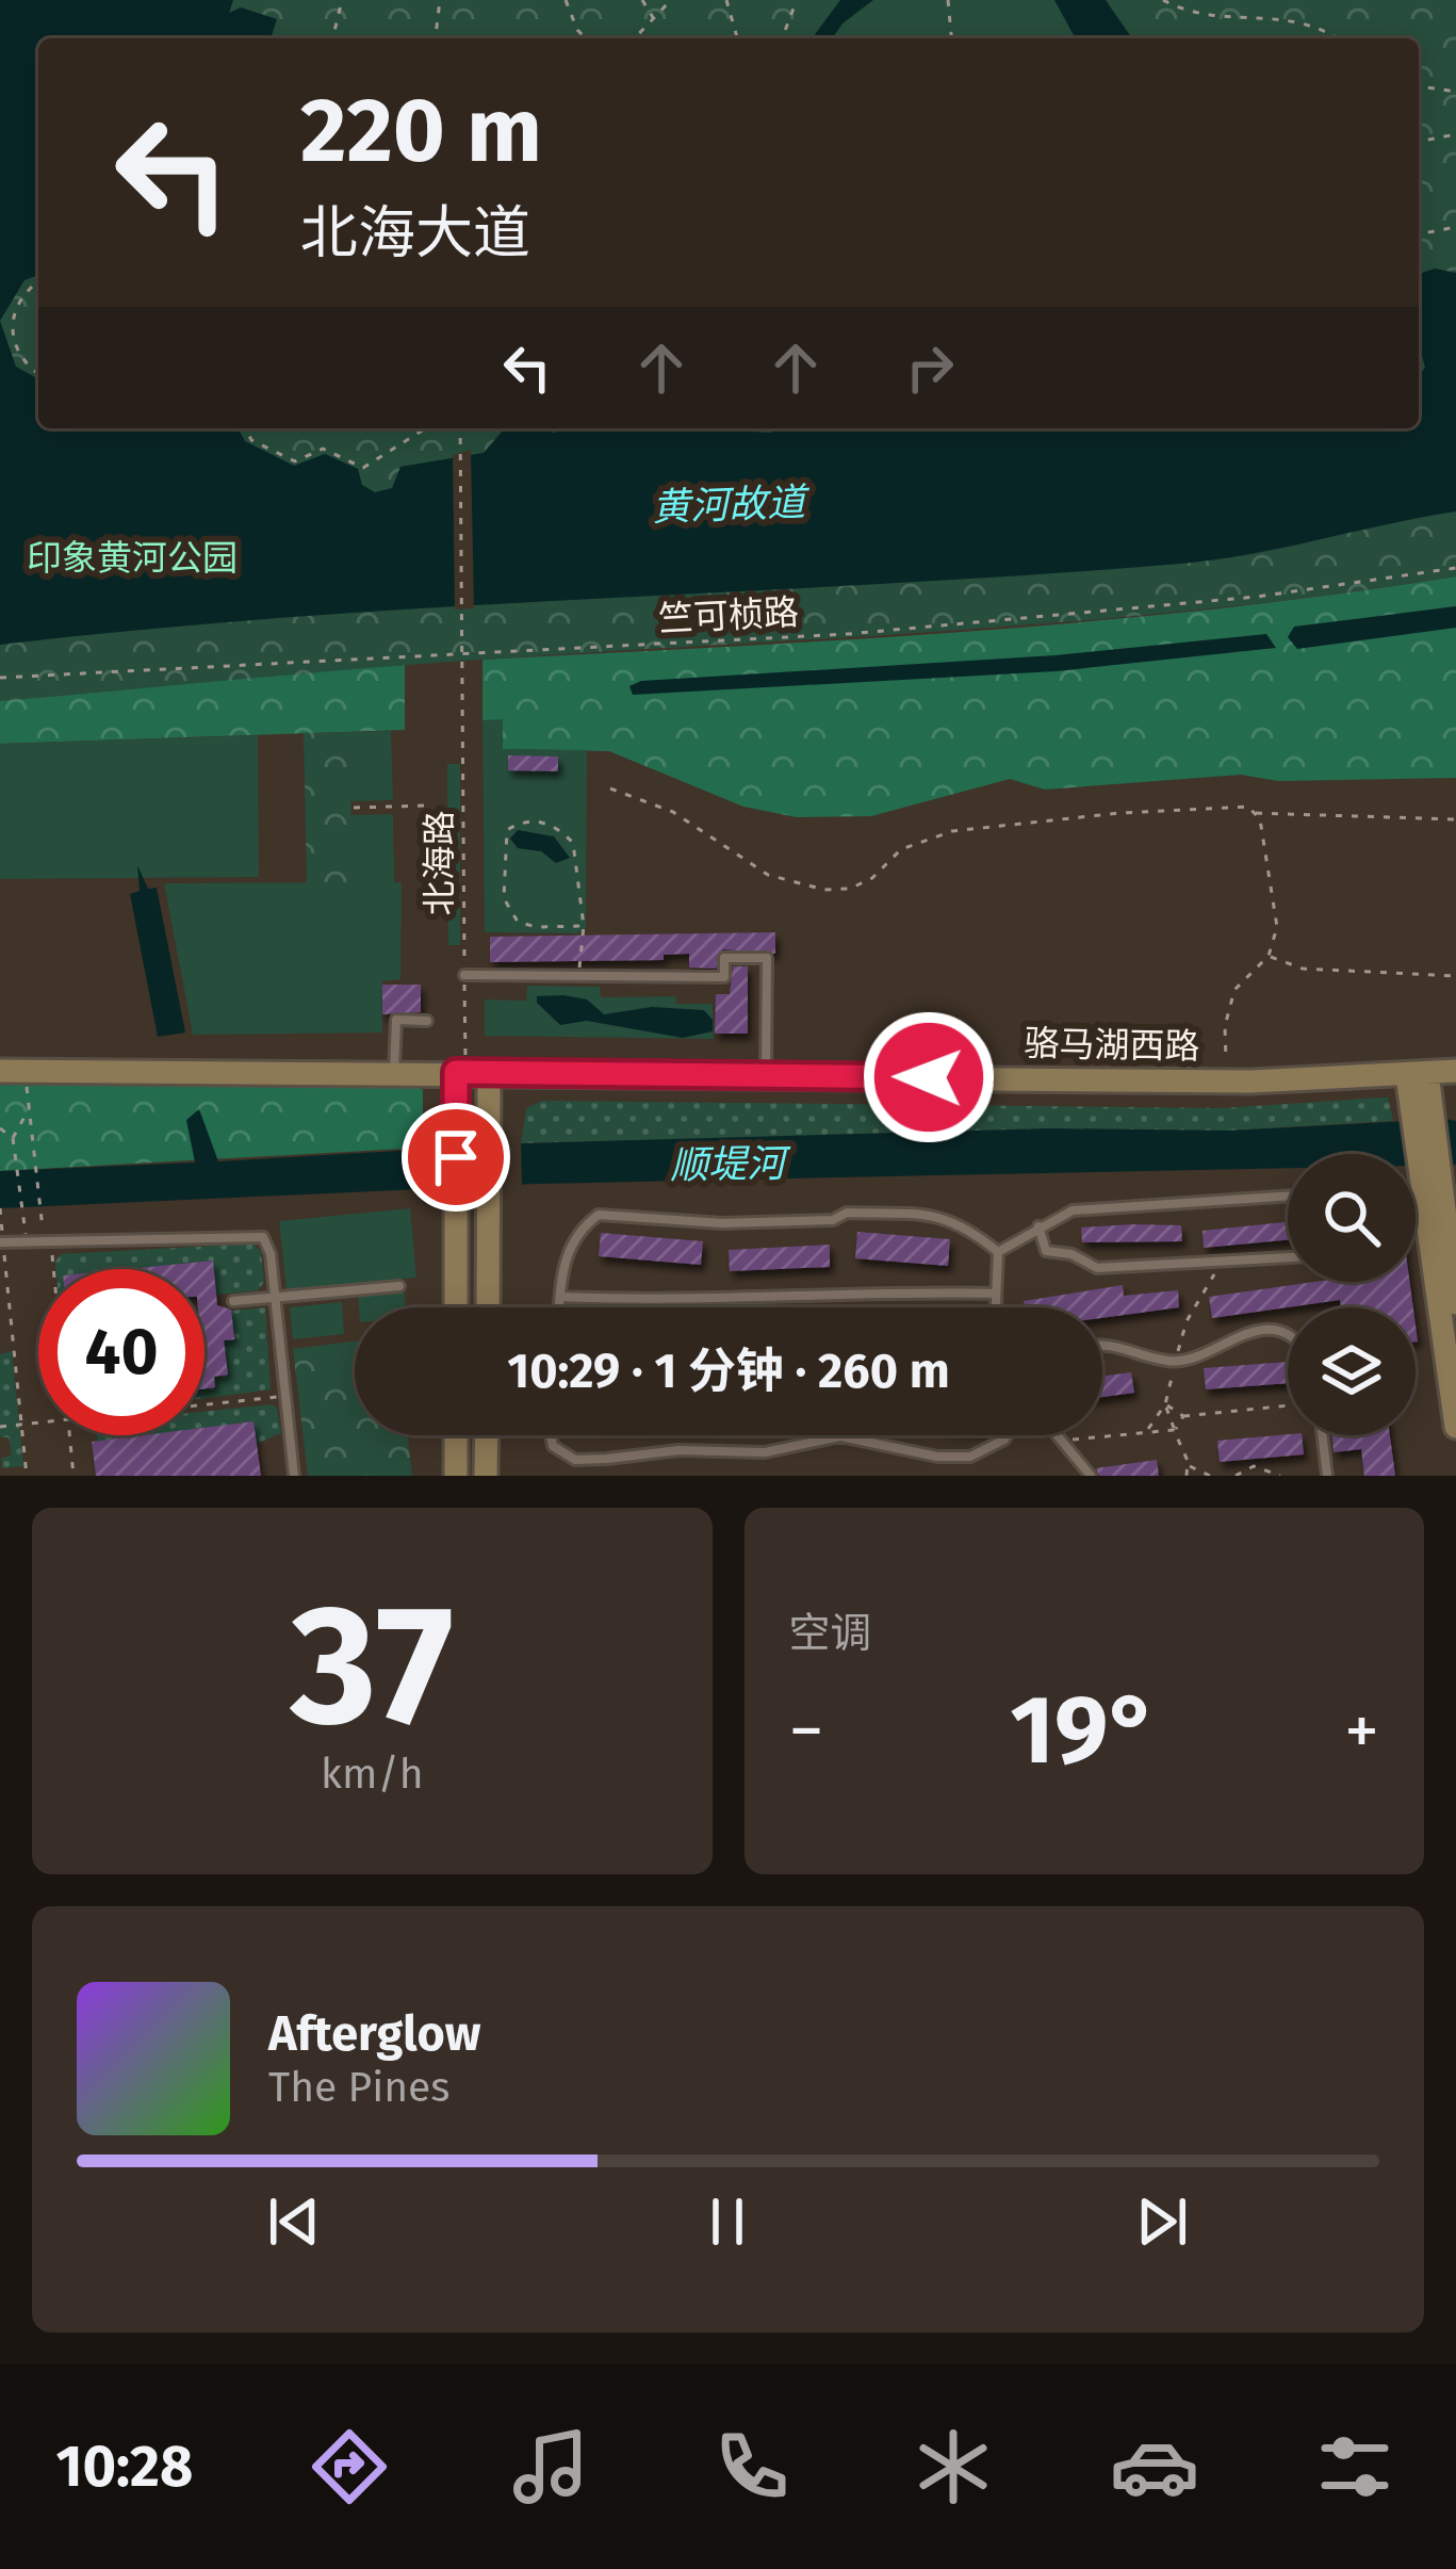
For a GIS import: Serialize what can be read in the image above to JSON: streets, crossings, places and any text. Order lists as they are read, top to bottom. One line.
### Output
{"streets":{"street":["骆马湖西路"],"path":["竺可桢路","北海路"]},"crossings":[["竺可桢路","北海路"],["北海路","骆马湖西路"]],"water":["黄河故道","顺堤河"],"parks":["印象黄河公园"],"page":{"turn":["220 m","北海大道"],"limit":"40","trip":"10:29 · 1 分钟 · 260 m","tile":[["37","km/h"],"空调"],"heat":["−","19°","+"],"song":["Afterglow","The Pines"],"tabs":"10:28"}}
